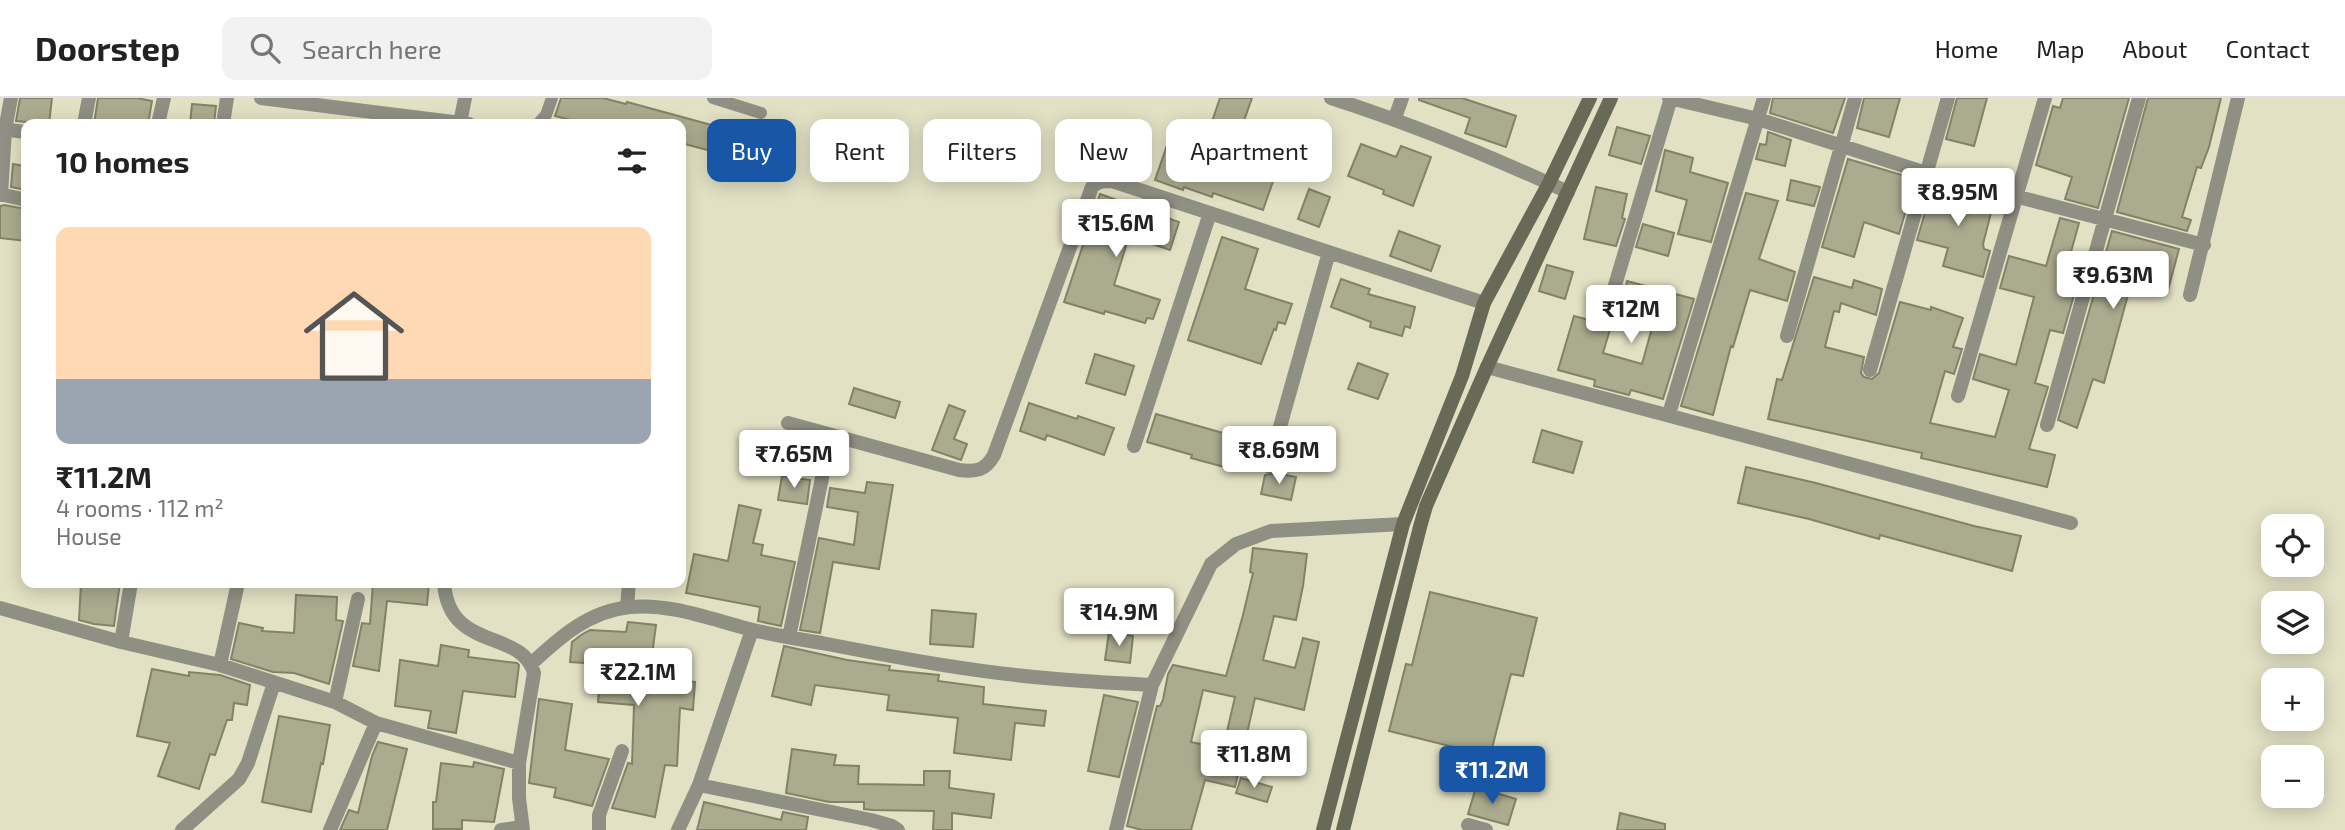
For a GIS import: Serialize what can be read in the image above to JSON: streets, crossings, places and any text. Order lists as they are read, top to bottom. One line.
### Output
{"page":{"header":"Doorstep","search":"Search here","nav":["Home","Map","About","Contact"],"chip":["Buy","Rent","Filters","New","Apartment"],"heading":"10 homes","price":["₹8.95M","₹15.6M","₹9.63M","₹12M","₹8.69M","₹7.65M","₹14.9M","₹22.1M","₹11.8M","₹11.2M"],"list":[{"name":"₹11.2M","note":"4 rooms · 112 m² · House"}],"map_buttons":["+","−"]}}
